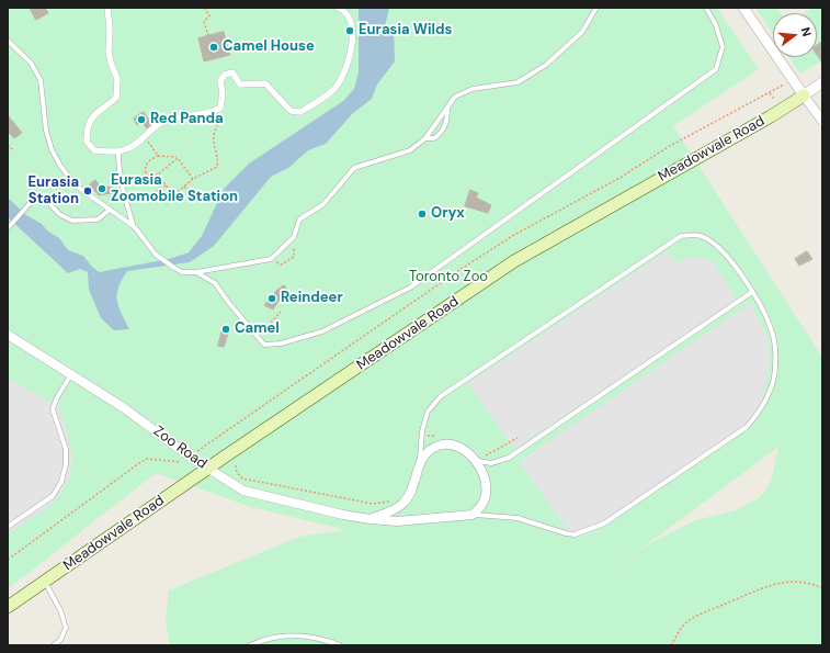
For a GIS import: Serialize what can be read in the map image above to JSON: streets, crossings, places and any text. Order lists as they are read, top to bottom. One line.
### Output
{"streets":{"main road":["Meadowvale Road"],"street":["Zoo Road"]},"crossings":[["Meadowvale Road","Zoo Road"]],"parks":["Toronto Zoo"],"places":["Eurasia Wilds","Camel House","Red Panda","Eurasia Zoomobile Station","Eurasia Station","Oryx","Reindeer","Camel"],"north":"right"}
